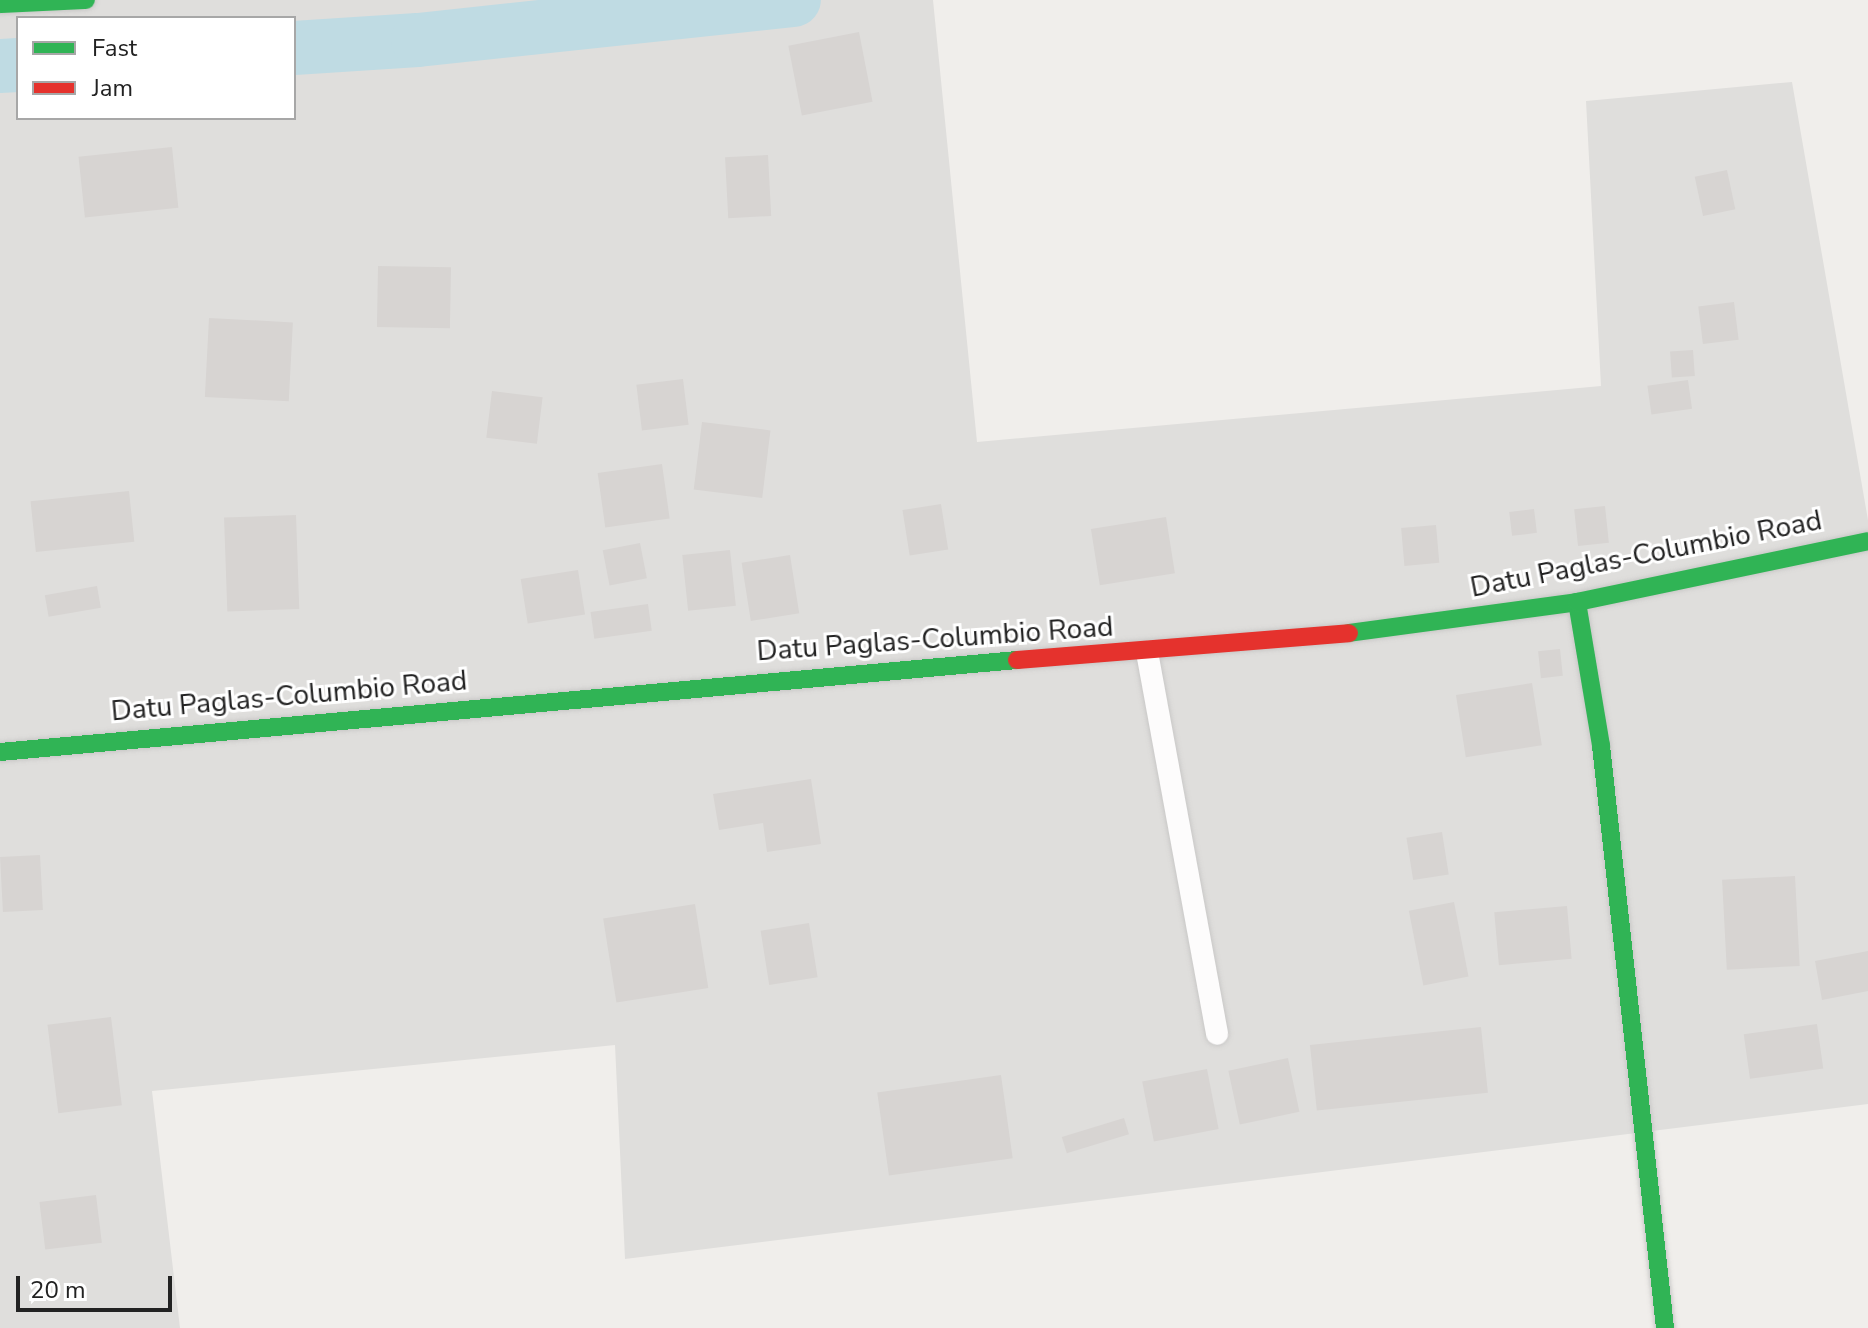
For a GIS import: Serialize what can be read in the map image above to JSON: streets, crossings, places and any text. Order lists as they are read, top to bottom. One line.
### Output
{"streets":{"main road":["Datu Paglas-Columbio Road"]},"legend":["Fast","Jam"],"scale_bar":"20 m"}
